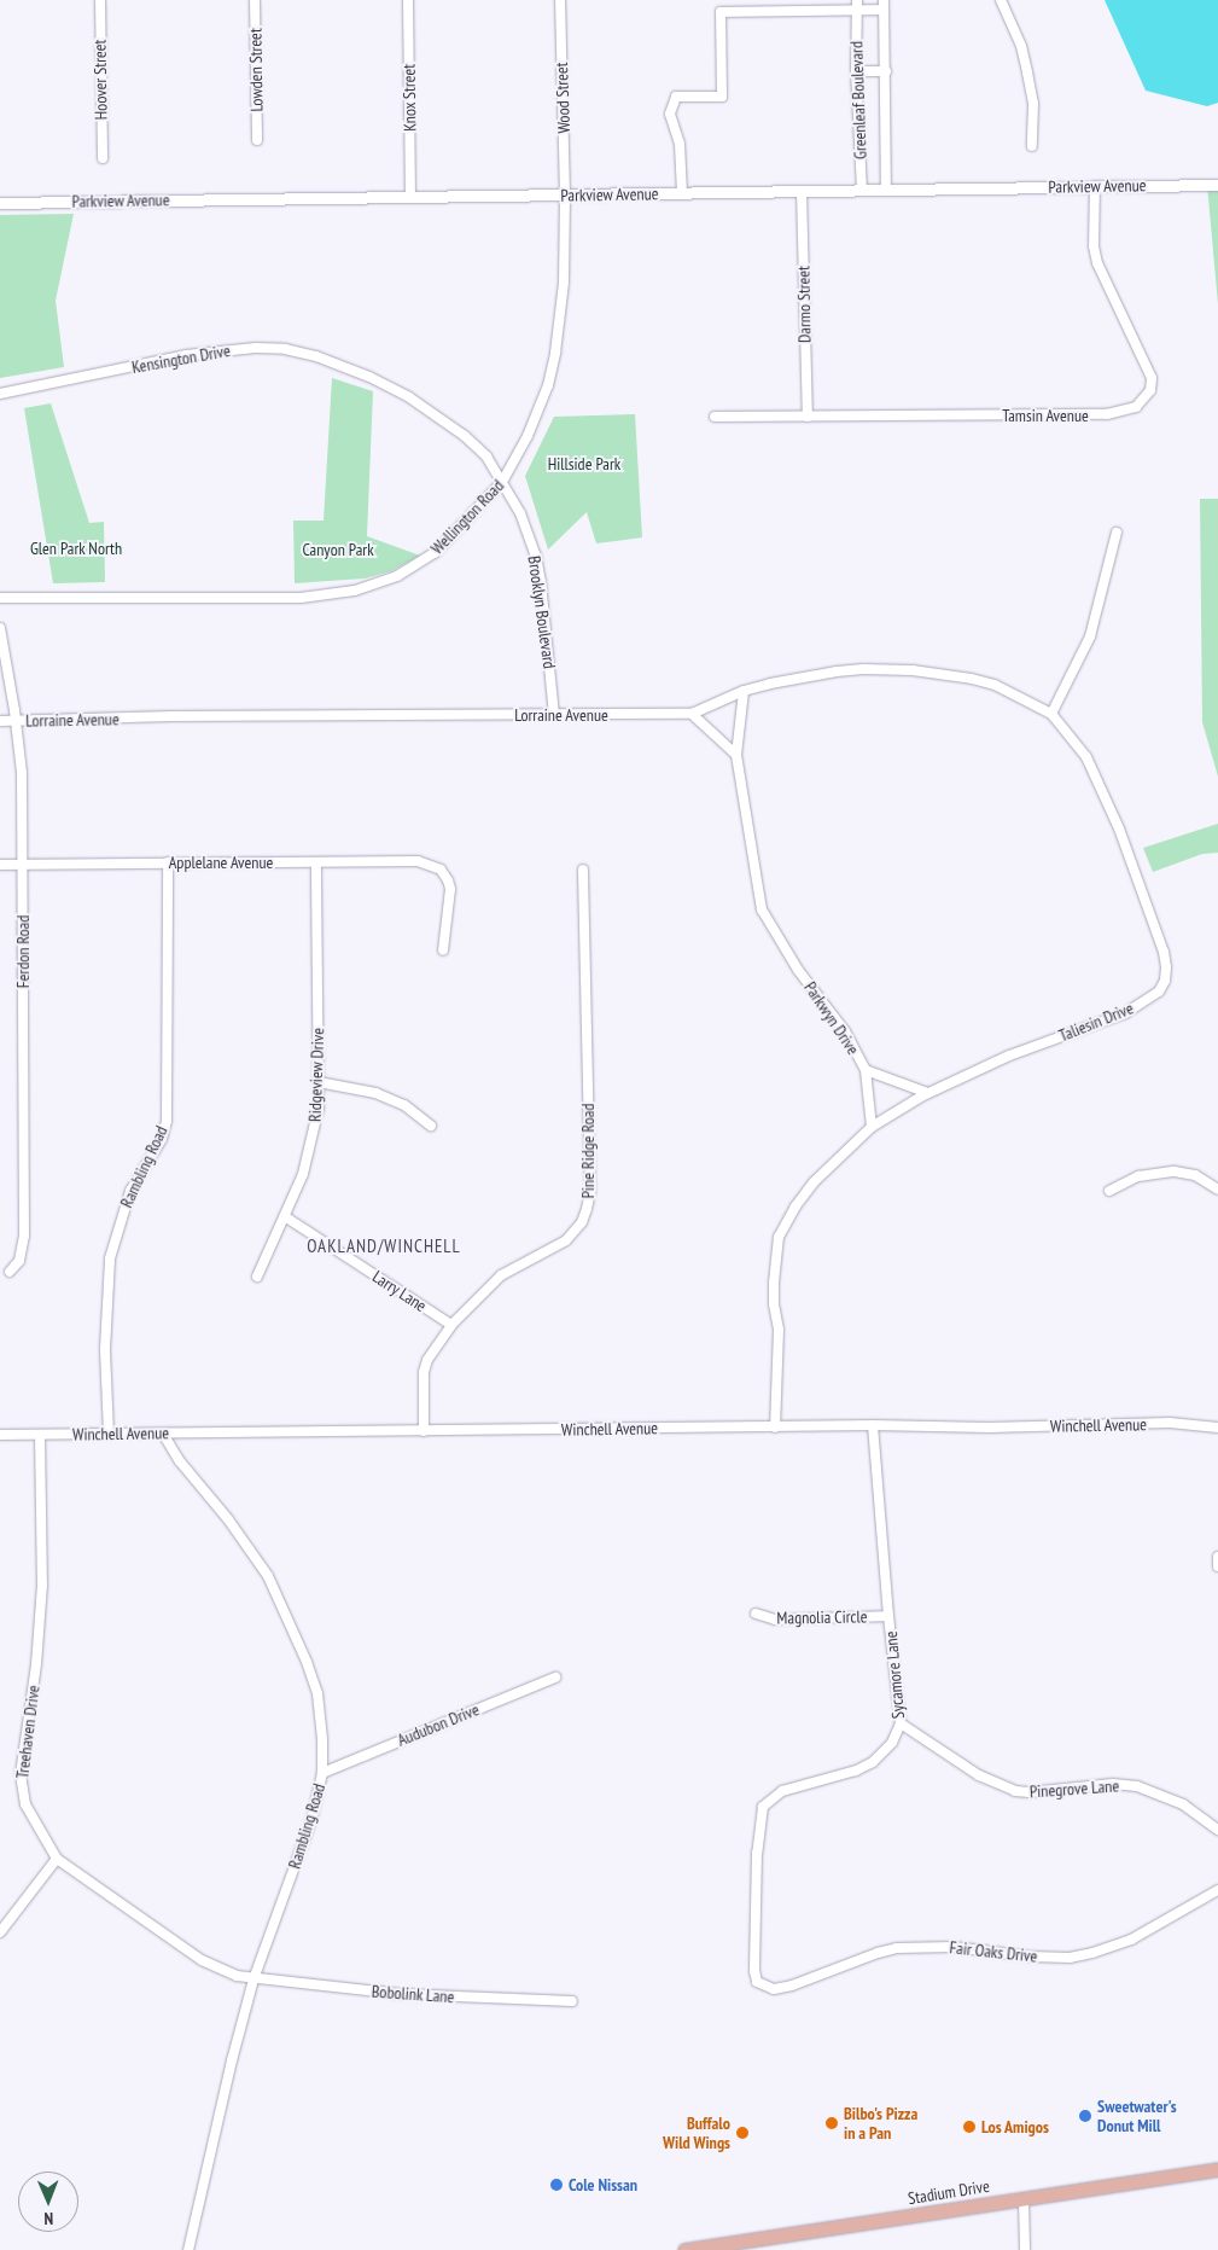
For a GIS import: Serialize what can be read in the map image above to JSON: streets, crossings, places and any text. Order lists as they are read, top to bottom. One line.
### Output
{"streets":{"main road":["Stadium Drive"],"street":["Lowden Street","Hoover Street","Knox Street","Wood Street","Greenleaf Boulevard","Parkview Avenue","Darmo Street","Kensington Drive","Tamsin Avenue","Wellington Road","Brooklyn Boulevard","Lorraine Avenue","Applelane Avenue","Ferdon Road","Parkwyn Drive","Taliesin Drive","Ridgeview Drive","Pine Ridge Road","Rambling Road","Larry Lane","Winchell Avenue","Magnolia Circle","Sycamore Lane","Audubon Drive","Treehaven Drive","Pinegrove Lane","Fair Oaks Drive","Bobolink Lane"]},"crossings":[["Knox Street","Parkview Avenue"],["Wood Street","Parkview Avenue"],["Wood Street","Wellington Road"],["Greenleaf Boulevard","Parkview Avenue"],["Parkview Avenue","Darmo Street"],["Parkview Avenue","Tamsin Avenue"],["Parkview Avenue","Wellington Road"],["Darmo Street","Tamsin Avenue"],["Kensington Drive","Wellington Road"],["Kensington Drive","Brooklyn Boulevard"],["Wellington Road","Brooklyn Boulevard"],["Brooklyn Boulevard","Lorraine Avenue"],["Lorraine Avenue","Ferdon Road"],["Lorraine Avenue","Parkwyn Drive"],["Lorraine Avenue","Taliesin Drive"],["Applelane Avenue","Ferdon Road"],["Applelane Avenue","Ridgeview Drive"],["Applelane Avenue","Rambling Road"],["Parkwyn Drive","Taliesin Drive"],["Ridgeview Drive","Larry Lane"],["Pine Ridge Road","Larry Lane"],["Pine Ridge Road","Winchell Avenue"],["Rambling Road","Winchell Avenue"],["Rambling Road","Audubon Drive"],["Rambling Road","Treehaven Drive"],["Rambling Road","Bobolink Lane"],["Winchell Avenue","Sycamore Lane"],["Winchell Avenue","Treehaven Drive"],["Magnolia Circle","Sycamore Lane"],["Sycamore Lane","Pinegrove Lane"],["Sycamore Lane","Fair Oaks Drive"],["Treehaven Drive","Bobolink Lane"]],"districts":["OAKLAND/WINCHELL"],"parks":["Hillside Park","Glen Park North","Canyon Park"],"places":["Sweetwater's Donut Mill","Bilbo's Pizza in a Pan","Los Amigos","Buffalo Wild Wings","Cole Nissan"],"north":"bottom"}
